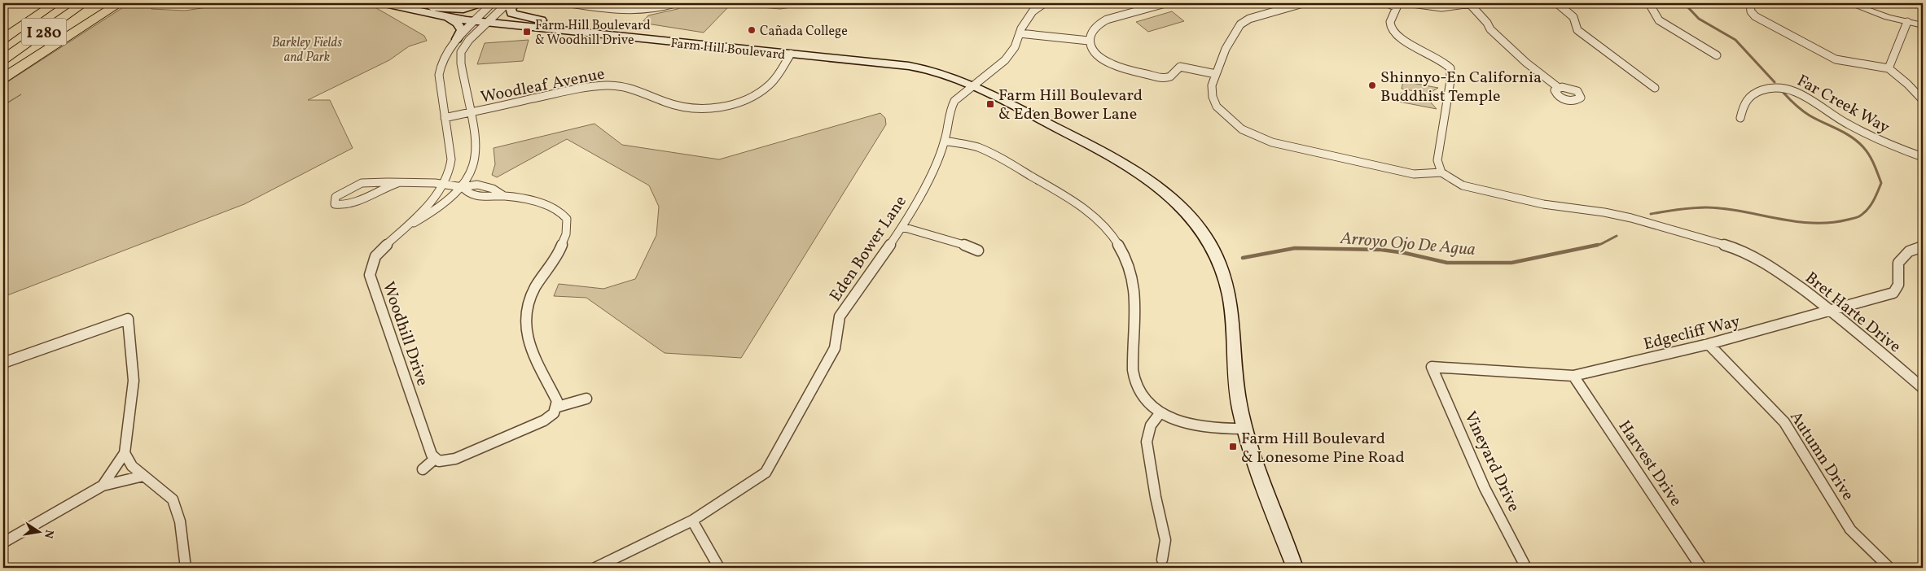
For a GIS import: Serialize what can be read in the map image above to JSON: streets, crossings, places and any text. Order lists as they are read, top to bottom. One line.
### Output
{"streets":{"highway":["I 280"],"main road":["Farm Hill Boulevard"],"street":["Woodleaf Avenue","Far Creek Way","Eden Bower Lane","Bret Harte Drive","Edgecliff Way","Woodhill Drive","Autumn Drive","Vineyard Drive","Harvest Drive"]},"crossings":[["Farm Hill Boulevard","Woodleaf Avenue"],["Farm Hill Boulevard","Eden Bower Lane"],["Farm Hill Boulevard","Woodhill Drive"],["Woodleaf Avenue","Woodhill Drive"],["Bret Harte Drive","Edgecliff Way"],["Edgecliff Way","Autumn Drive"],["Edgecliff Way","Vineyard Drive"],["Edgecliff Way","Harvest Drive"]],"water":["Arroyo Ojo De Agua"],"parks":["Barkley Fields and Park"],"places":{"other":["Cañada College","Shinnyo-En California Buddhist Temple"],"transit":["Farm Hill Boulevard & Woodhill Drive","Farm Hill Boulevard & Eden Bower Lane","Farm Hill Boulevard & Lonesome Pine Road"]},"north":"right"}
